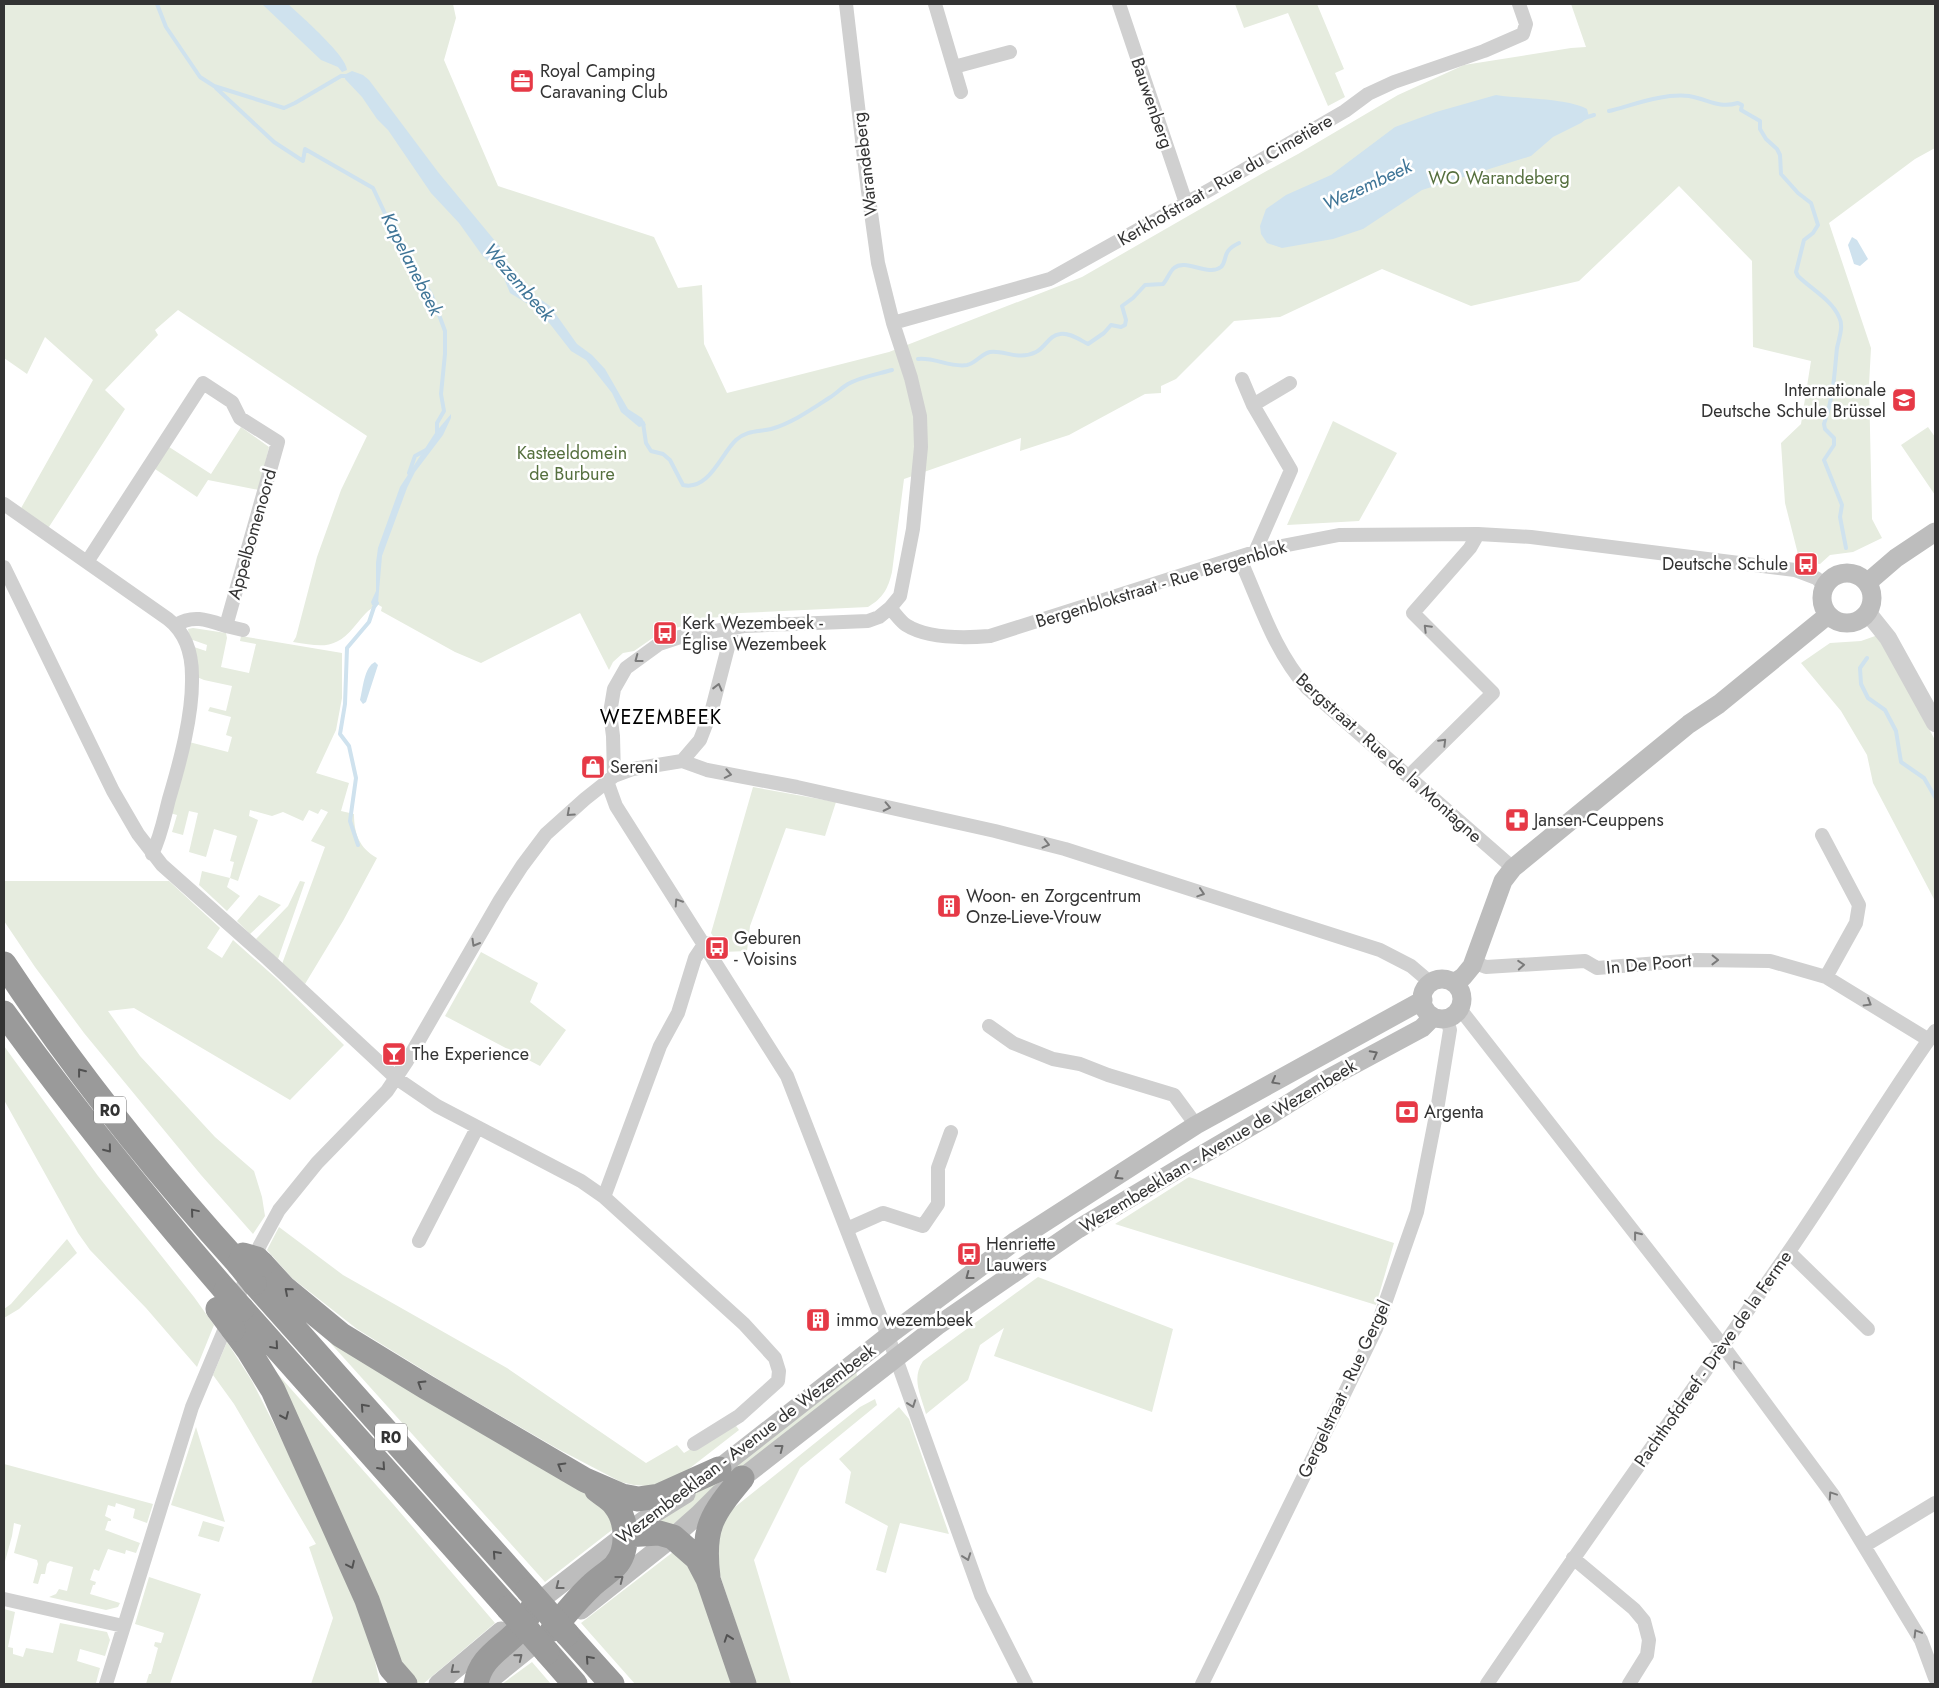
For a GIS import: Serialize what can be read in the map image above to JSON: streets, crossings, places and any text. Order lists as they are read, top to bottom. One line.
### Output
{"streets":{"highway":["R0"],"main road":["Wezembeeklaan - Avenue de Wezembeek"],"street":["Bauwenberg","Warandeberg","Kerkhofstraat - Rue du Cimetière","Appelbomenoord","Bergenblokstraat - Rue Bergenblok","Bergstraat - Rue de la Montagne","In De Poort","Pachthofdreef - Drève de la Ferme","Gergelstraat - Rue Gergel"]},"crossings":[["Bauwenberg","Kerkhofstraat - Rue du Cimetière"],["Warandeberg","Kerkhofstraat - Rue du Cimetière"],["Warandeberg","Bergenblokstraat - Rue Bergenblok"],["Bergenblokstraat - Rue Bergenblok","Bergstraat - Rue de la Montagne"],["In De Poort","Pachthofdreef - Drève de la Ferme"],["R0","Wezembeeklaan - Avenue de Wezembeek"],["Wezembeeklaan - Avenue de Wezembeek","Gergelstraat - Rue Gergel"]],"one_way":["In De Poort"],"districts":["WEZEMBEEK"],"water":["Wezembeek","Kapelanebeek"],"parks":["WO Warandeberg","Kasteeldomein de Burbure"],"places":{"office":["Royal Camping Caravaning Club"],"school or university":["Internationale Deutsche Schule Brüssel"],"bus stop":["Deutsche Schule","Kerk Wezembeek - Église Wezembeek","Geburen - Voisins","Henriette Lauwers"],"shop":["Sereni"],"pharmacy":["Jansen-Ceuppens"],"building":["Woon- en Zorgcentrum Onze-Lieve-Vrouw","immo wezembeek"],"bar":["The Experience"],"bank":["Argenta"]}}
